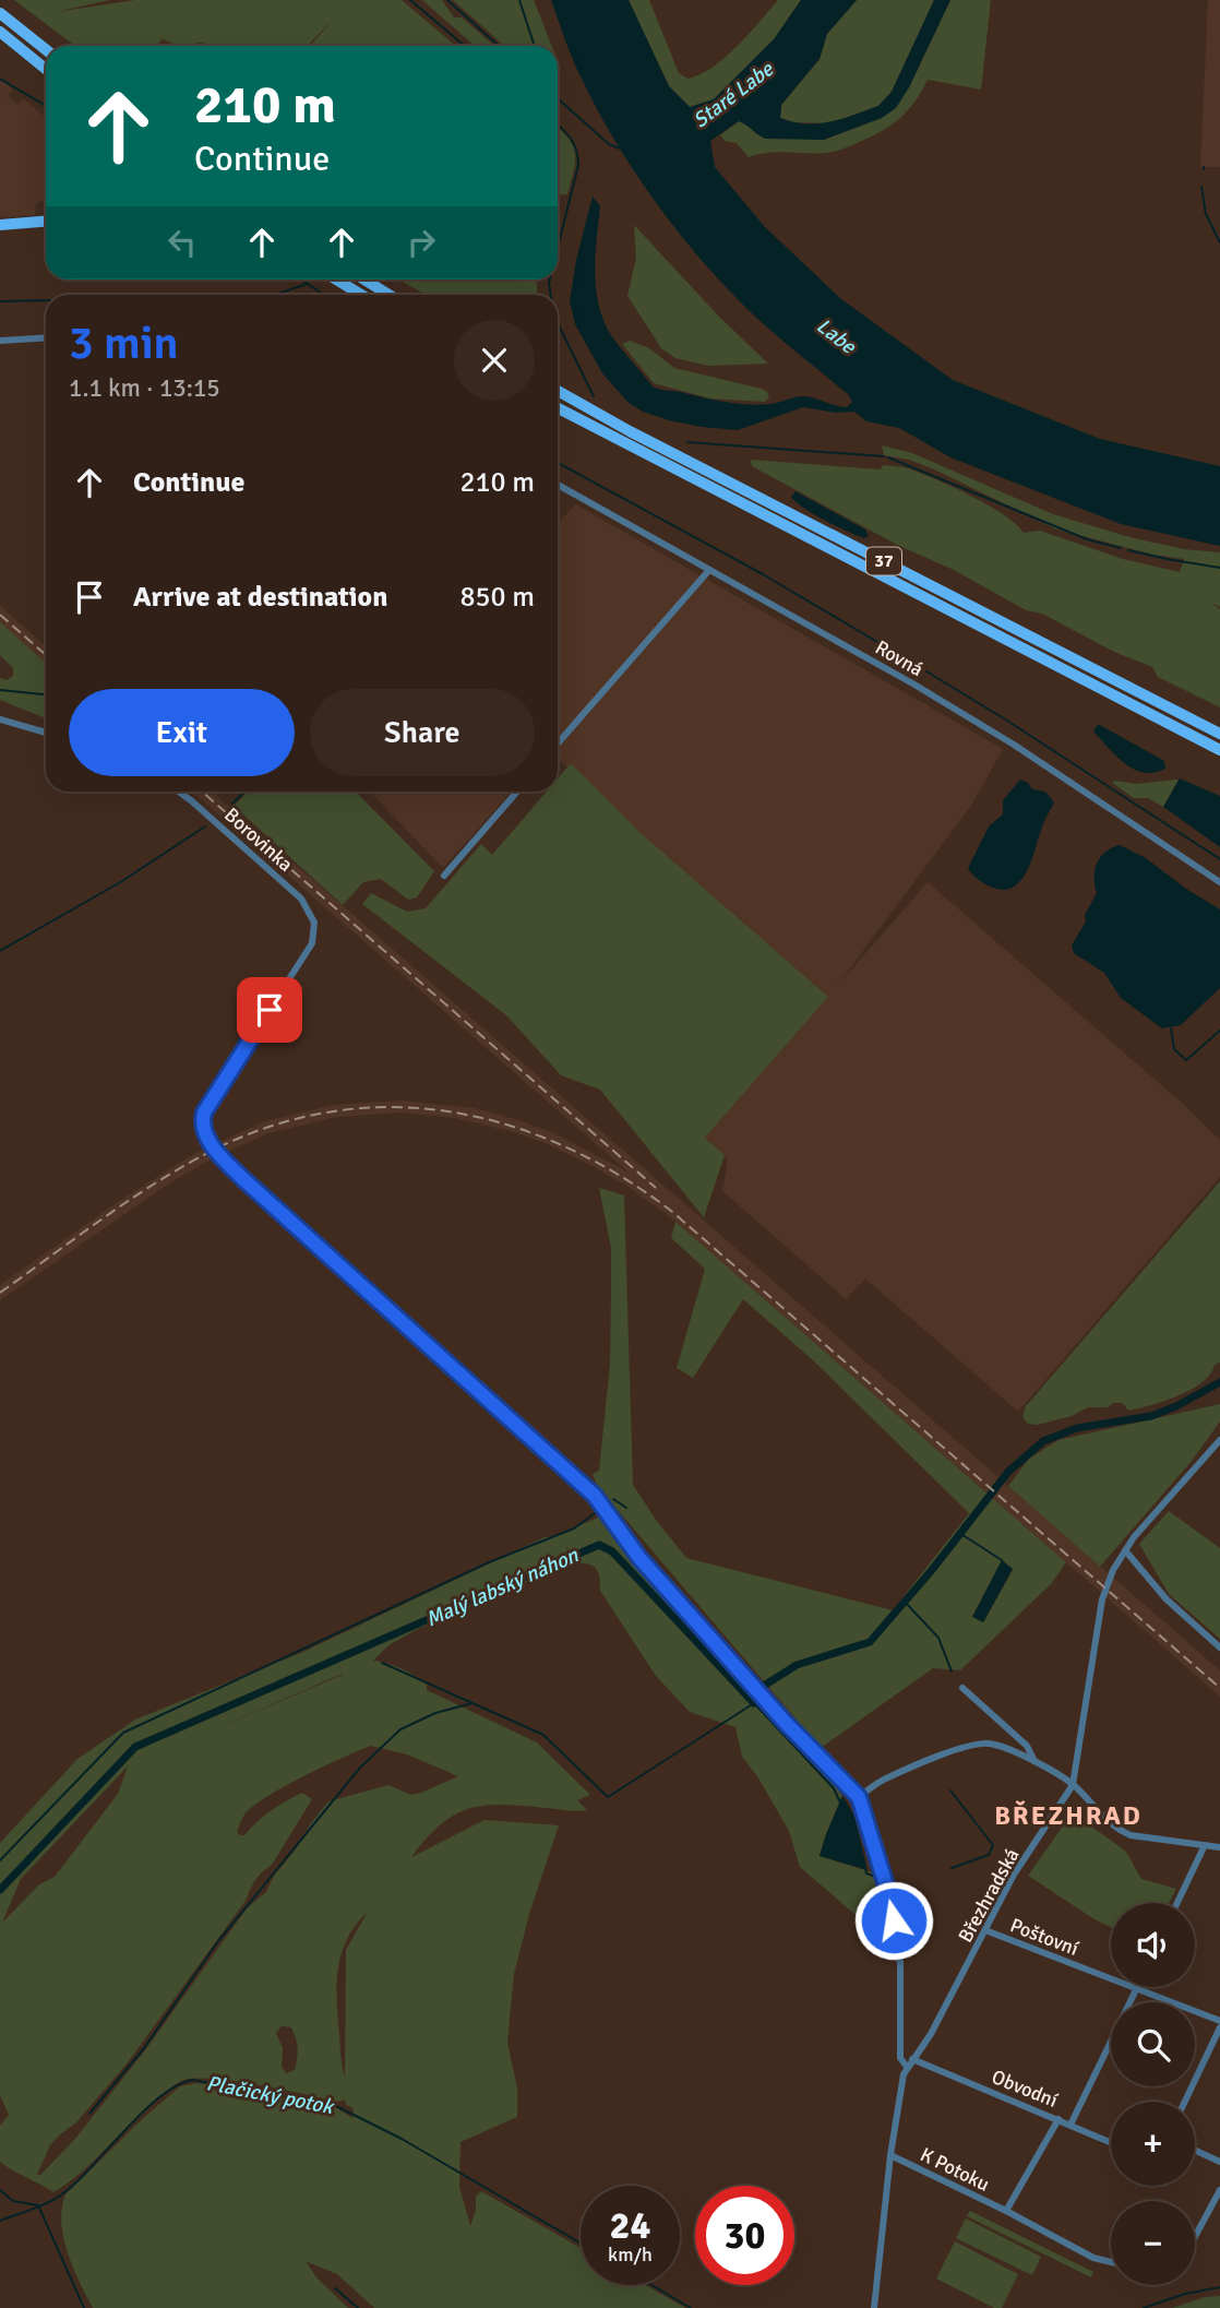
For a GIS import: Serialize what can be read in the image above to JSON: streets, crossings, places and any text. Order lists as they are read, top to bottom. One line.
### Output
{"streets":{"main road":["37"],"street":["Rovná","Borovinka","Březhradská","Poštovní","Obvodní","K Potoku"]},"crossings":[["Březhradská","Poštovní"],["Březhradská","Obvodní"],["Březhradská","K Potoku"],["Obvodní","K Potoku"]],"districts":["BŘEZHRAD"],"water":["Staré Labe","Labe","Malý labský náhon","Plačický potok"],"page":{"turn":["210 m","Continue"],"heading":["3 min","1.1 km · 13:15"],"list":[{"name":"Continue","value":"210 m"},{"name":"Arrive at destination","value":"850 m"}],"buttons":["Exit","Share"],"map_buttons":["+","−"],"speed":"24 km/h","limit":"30"}}
